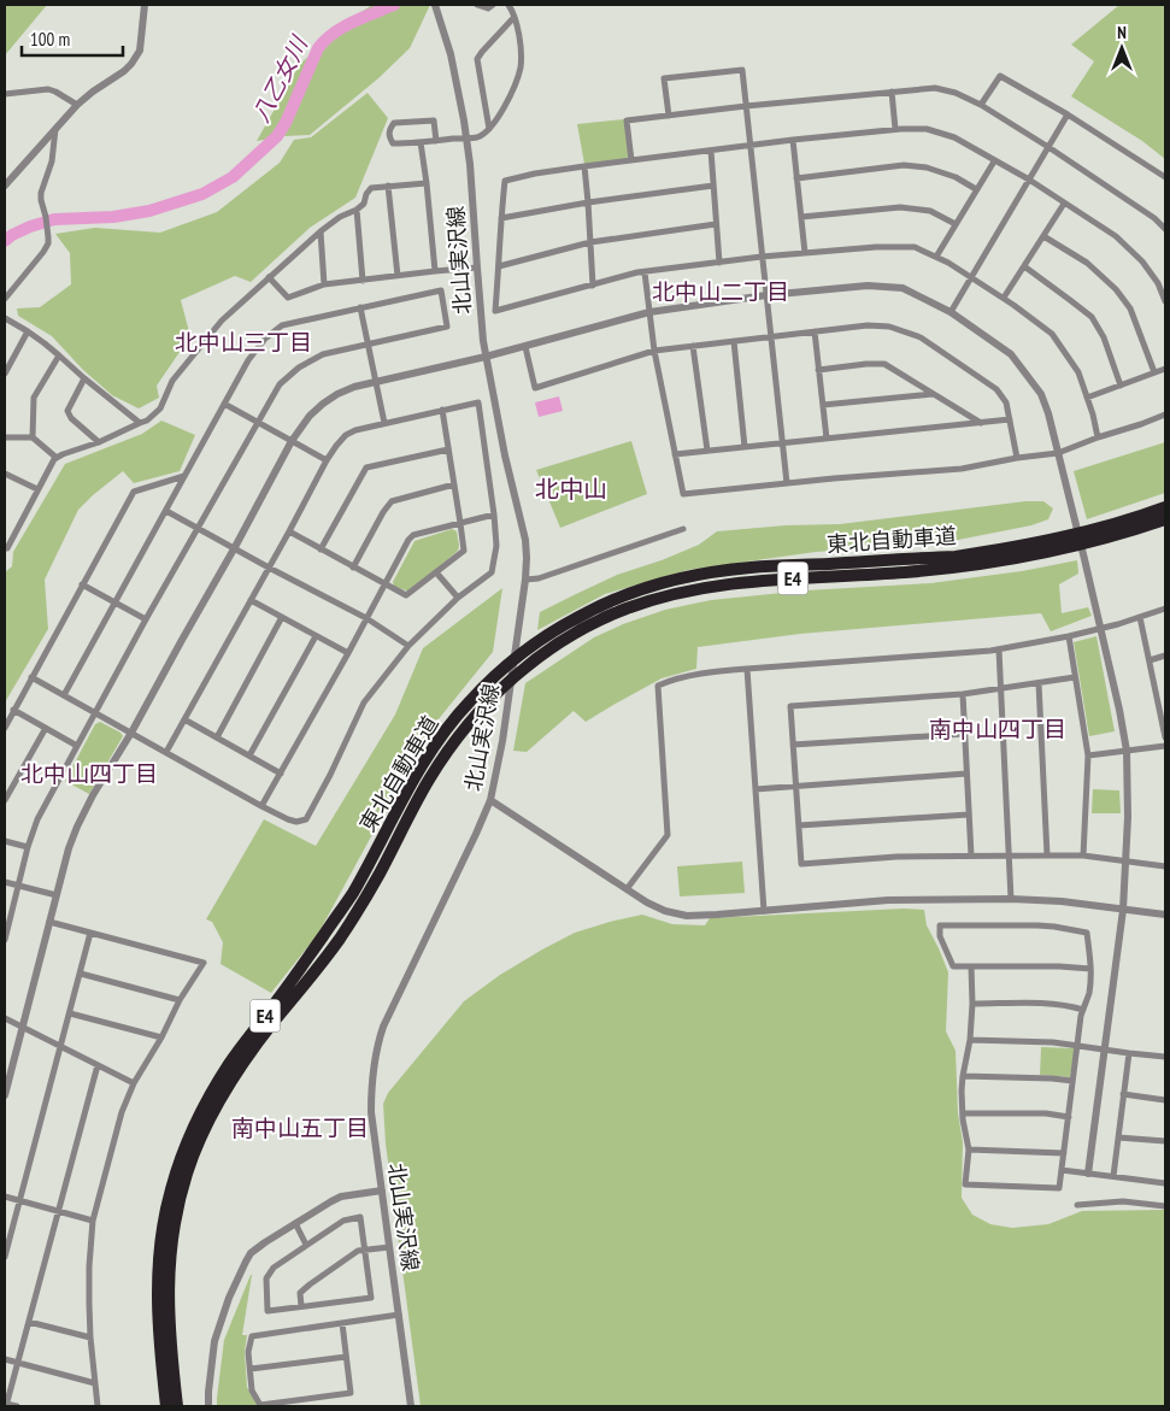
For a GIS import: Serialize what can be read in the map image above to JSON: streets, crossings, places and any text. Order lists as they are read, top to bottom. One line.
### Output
{"streets":{"highway":["東北自動車道","E4"],"street":["北山実沢線"]},"districts":["北中山二丁目","北中山三丁目","北中山","南中山四丁目","北中山四丁目","南中山五丁目"],"water":["八乙女川"],"scale_bar":"100 m","north":"top"}
